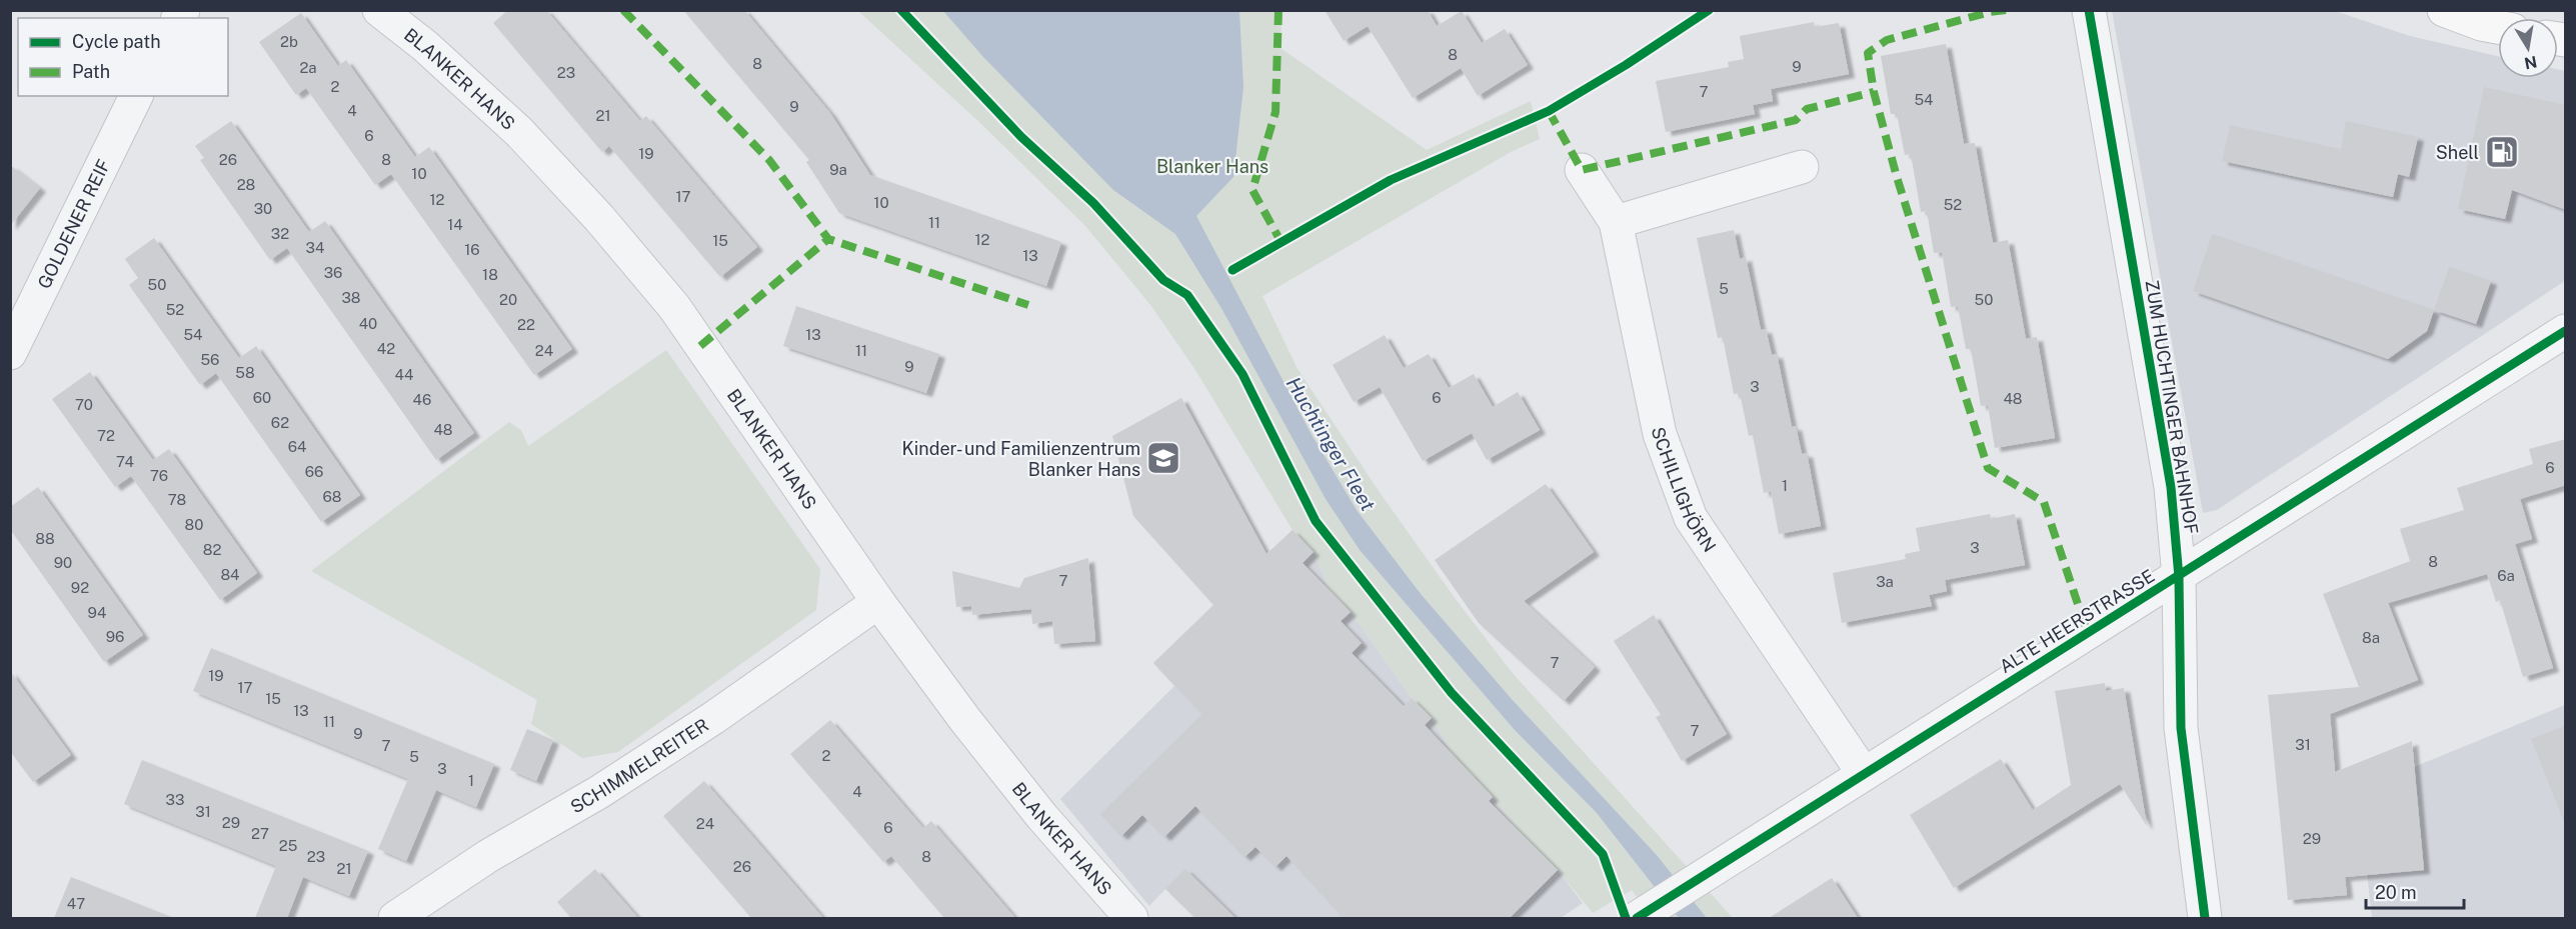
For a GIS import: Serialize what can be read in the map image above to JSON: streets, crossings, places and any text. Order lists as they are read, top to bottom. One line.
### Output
{"streets":{"street":["BLANKER HANS","GOLDENER REIF","ZUM HUCHTINGER BAHNHOF","SCHILLIGHÖRN","ALTE HEERSTRASSE","SCHIMMELREITER"]},"crossings":[["BLANKER HANS","SCHIMMELREITER"],["ZUM HUCHTINGER BAHNHOF","ALTE HEERSTRASSE"],["SCHILLIGHÖRN","ALTE HEERSTRASSE"]],"water":["Huchtinger Fleet"],"parks":["Blanker Hans"],"places":{"fuel station":["Shell"],"school or university":["Kinder- und Familienzentrum Blanker Hans"]},"house_numbers":["2b","8","8","9","2a","23","2","7","54","9","4","21","6","19","26","8","9a","10","28","17","12","10","52","30","11","14","32","12","15","34","16","13","36","18","50","5","38","20","50","52","40","22","54","13","42","24","11","56","9","58","44","3","60","6","48","46","70","62","48","72","64","74","6","66","76","1","68","78","80","88","3","82","8","90","84","6a","7","3a","92","94","96","8a","7","19","17","15","13","11","7","9","31","7","2","5","3","1","4","33","31","29","24","6","27","29","25","23","8","26","21","47"],"legend":["Cycle path","Path"],"scale_bar":"20 m","north":"bottom"}
